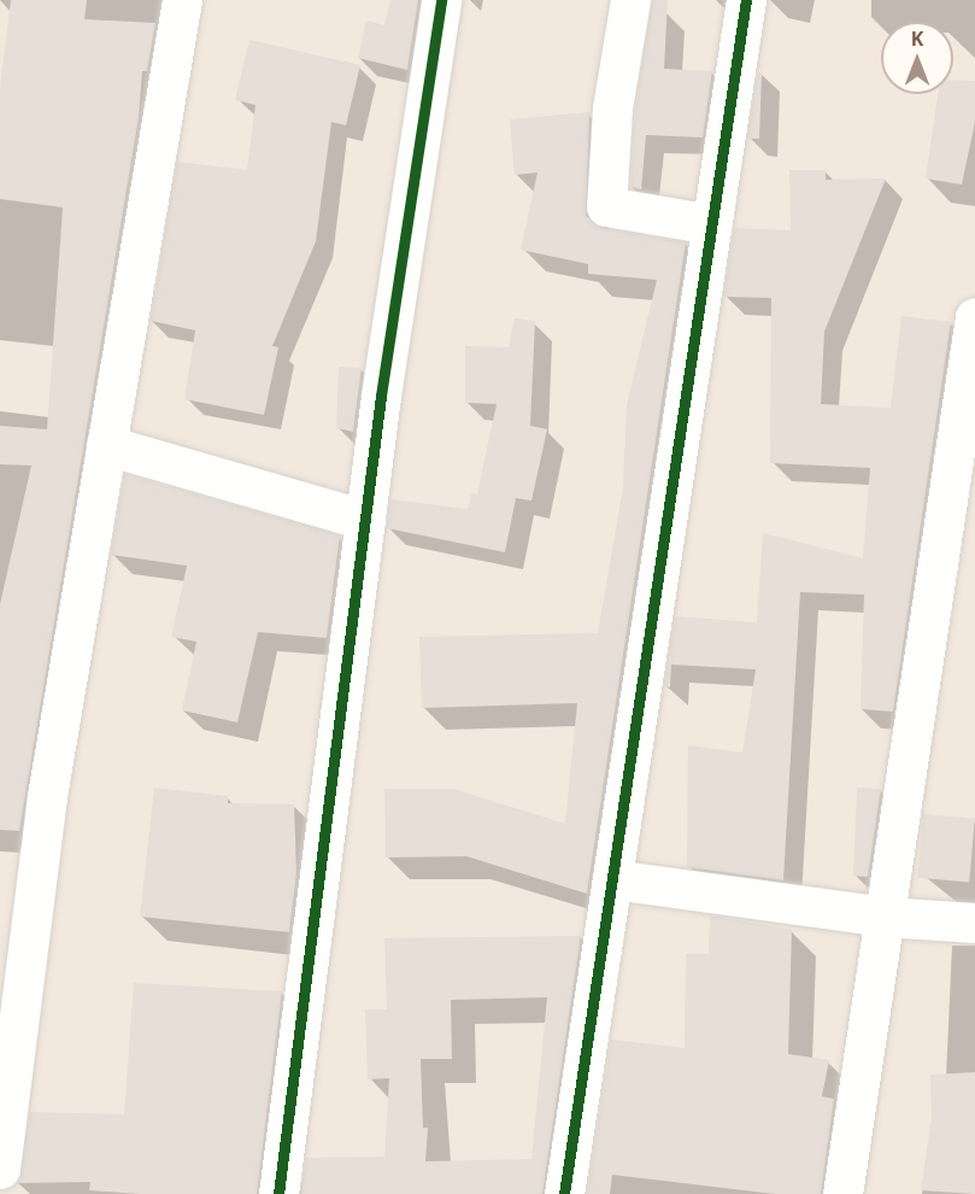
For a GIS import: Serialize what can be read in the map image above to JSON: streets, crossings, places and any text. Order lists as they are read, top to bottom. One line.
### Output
{"north":"top"}
